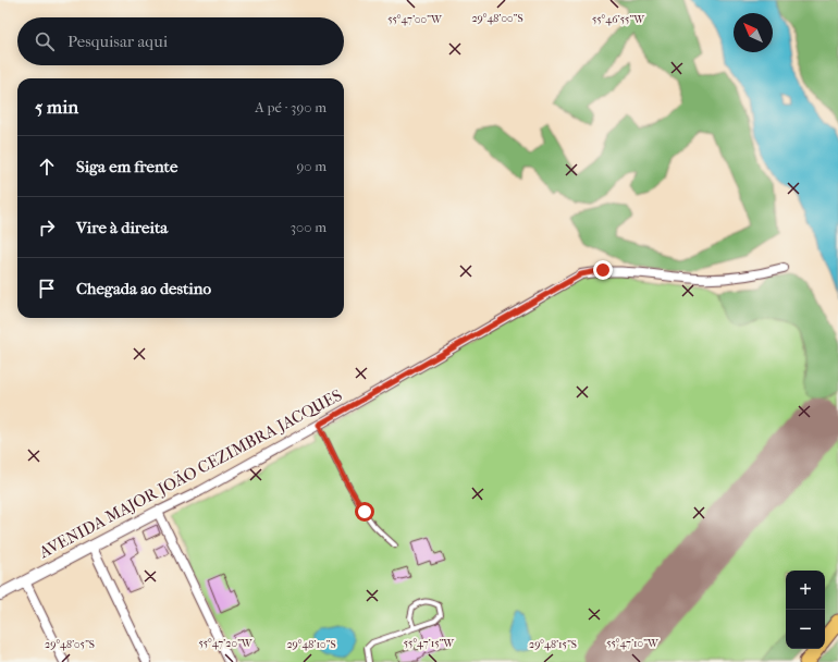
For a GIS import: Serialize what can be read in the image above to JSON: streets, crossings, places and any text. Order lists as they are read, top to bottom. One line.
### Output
{"streets":{"street":["AVENIDA MAJOR JOÃO CEZIMBRA JACQUES"]},"north":"top left","page":{"search":"Pesquisar aqui","heading":["5 min","A pé · 390 m"],"list":[["Siga em frente","90 m"],["Vire à direita","300 m"],"Chegada ao destino"],"map_buttons":["+","−"]},"coordinates":["29°48'00\"S","55°47'00\"W","55°46'55\"W","55°47'20\"W","55°47'15\"W","55°47'10\"W","29°48'05\"S","29°48'10\"S","29°48'15\"S"]}
